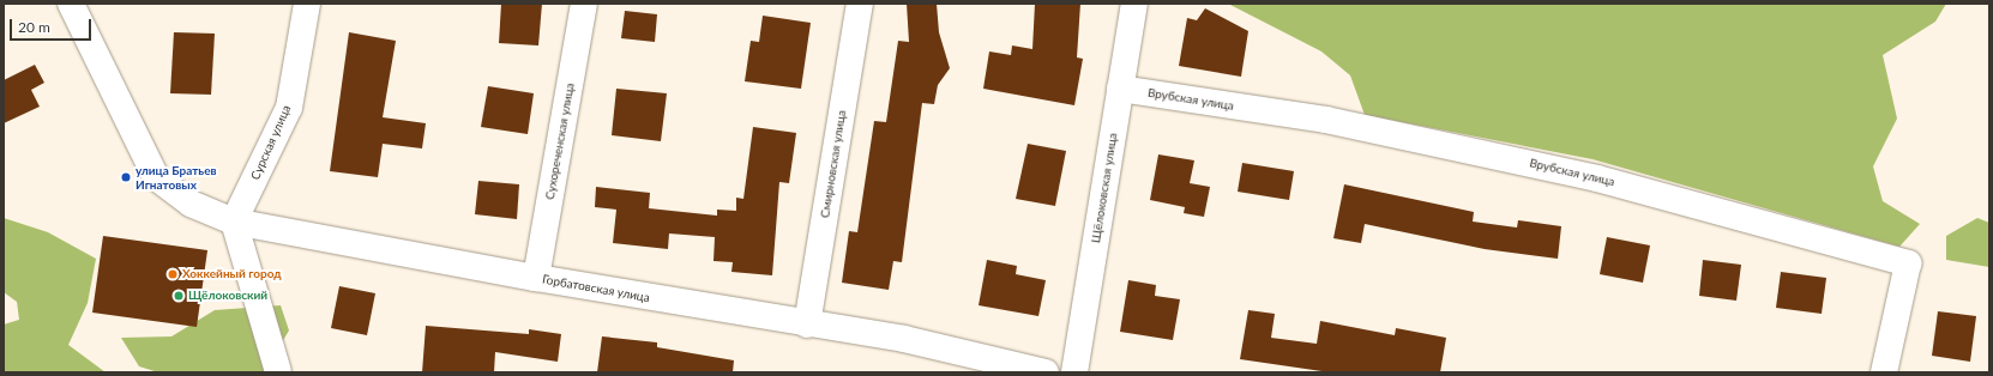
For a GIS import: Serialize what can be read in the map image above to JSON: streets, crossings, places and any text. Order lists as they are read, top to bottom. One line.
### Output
{"streets":{"street":["Врубская улица","Сухореченская улица","Сурская улица","Смирновская улица","Щёлоковская улица","Горбатовская улица"]},"crossings":[["Врубская улица","Щёлоковская улица"],["Сухореченская улица","Горбатовская улица"],["Сурская улица","Горбатовская улица"],["Смирновская улица","Горбатовская улица"]],"places":["улица Братьев Игнатовых","Хоккейный город","Щёлоковский"],"scale_bar":"20 m"}
